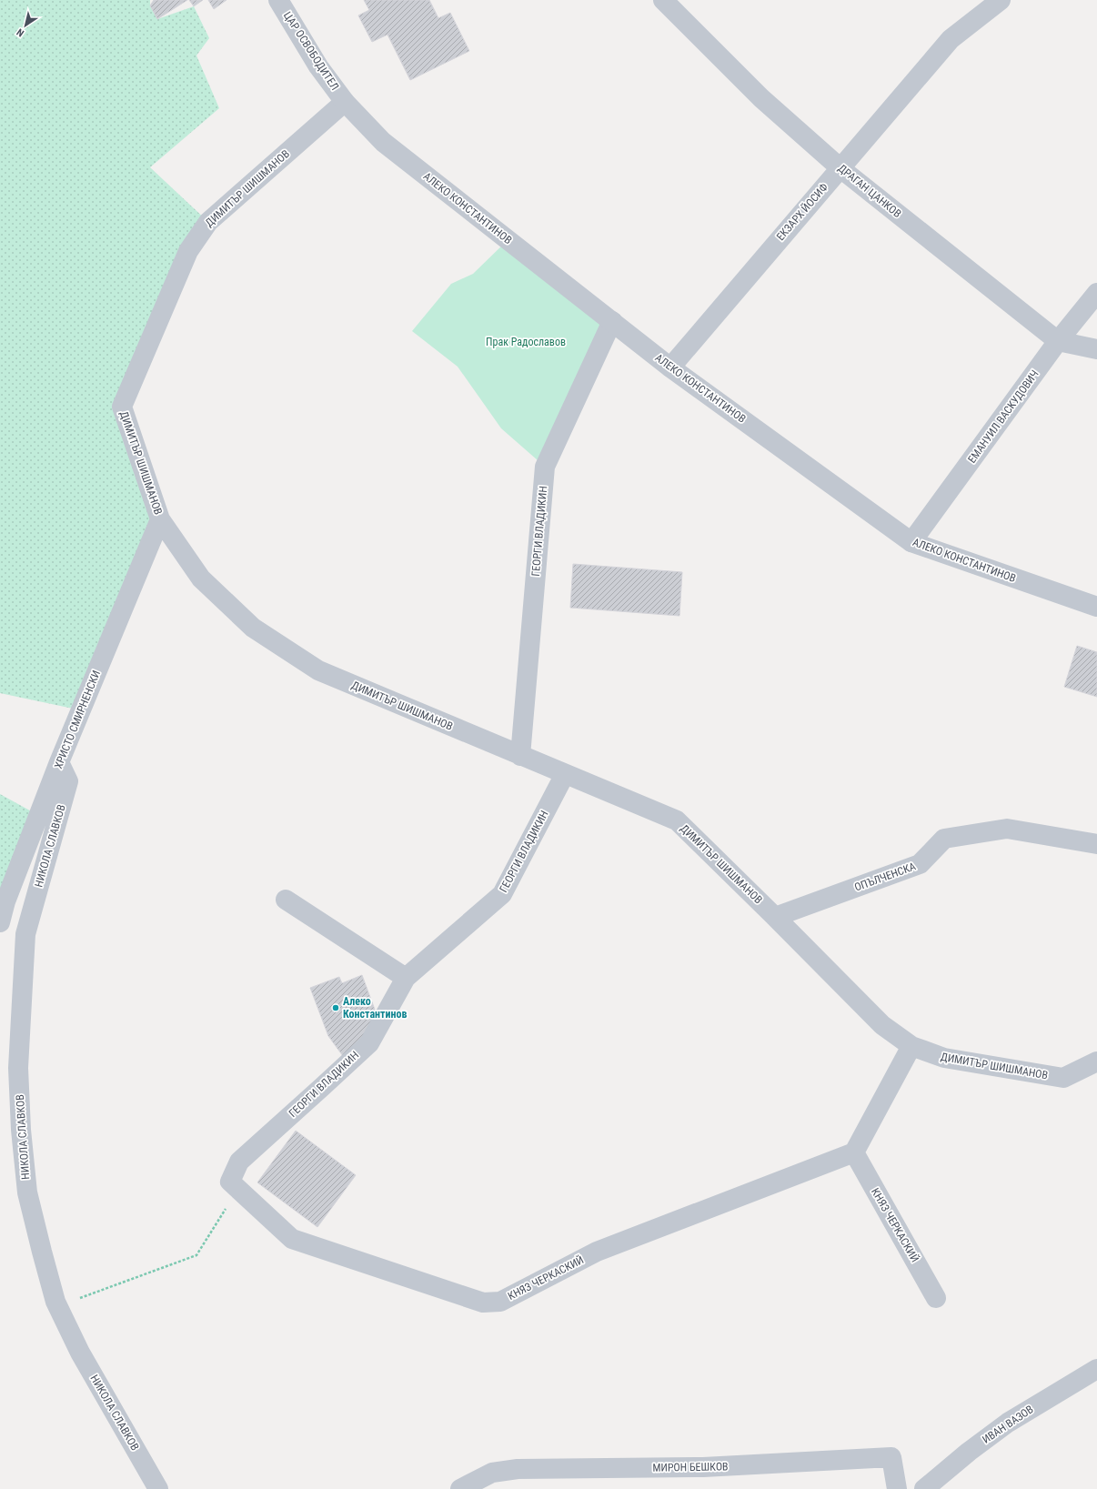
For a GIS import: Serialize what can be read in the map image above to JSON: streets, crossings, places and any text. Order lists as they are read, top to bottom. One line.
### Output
{"streets":{"street":["ЦАР ОСВОБОДИТЕЛ","ДИМИТЪР ШИШМАНОВ","ДРАГАН ЦАНКОВ","АЛЕКО КОНСТАНТИНОВ","ЕКЗАРХ ЙОСИФ","ЕМАНУИЛ ВАСКУДОВИЧ","ГЕОРГИ ВЛАДИКИН","ХРИСТО СМИРНЕНСКИ","НИКОЛА СЛАВКОВ","ОПЪЛЧЕНСКА","КНЯЗ ЧЕРКАСКИЙ","ИВАН ВАЗОВ","МИРОН БЕШКОВ"]},"crossings":[["ЦАР ОСВОБОДИТЕЛ","ДИМИТЪР ШИШМАНОВ"],["ЦАР ОСВОБОДИТЕЛ","АЛЕКО КОНСТАНТИНОВ"],["ДИМИТЪР ШИШМАНОВ","АЛЕКО КОНСТАНТИНОВ"],["ДИМИТЪР ШИШМАНОВ","ГЕОРГИ ВЛАДИКИН"],["ДИМИТЪР ШИШМАНОВ","ХРИСТО СМИРНЕНСКИ"],["ДИМИТЪР ШИШМАНОВ","ОПЪЛЧЕНСКА"],["ДРАГАН ЦАНКОВ","ЕКЗАРХ ЙОСИФ"],["ДРАГАН ЦАНКОВ","ЕМАНУИЛ ВАСКУДОВИЧ"],["АЛЕКО КОНСТАНТИНОВ","ЕКЗАРХ ЙОСИФ"],["АЛЕКО КОНСТАНТИНОВ","ЕМАНУИЛ ВАСКУДОВИЧ"],["АЛЕКО КОНСТАНТИНОВ","ГЕОРГИ ВЛАДИКИН"],["ГЕОРГИ ВЛАДИКИН","КНЯЗ ЧЕРКАСКИЙ"],["ХРИСТО СМИРНЕНСКИ","НИКОЛА СЛАВКОВ"]],"parks":["Прак Радославов"],"places":["Алеко Константинов"],"north":"bottom left"}
